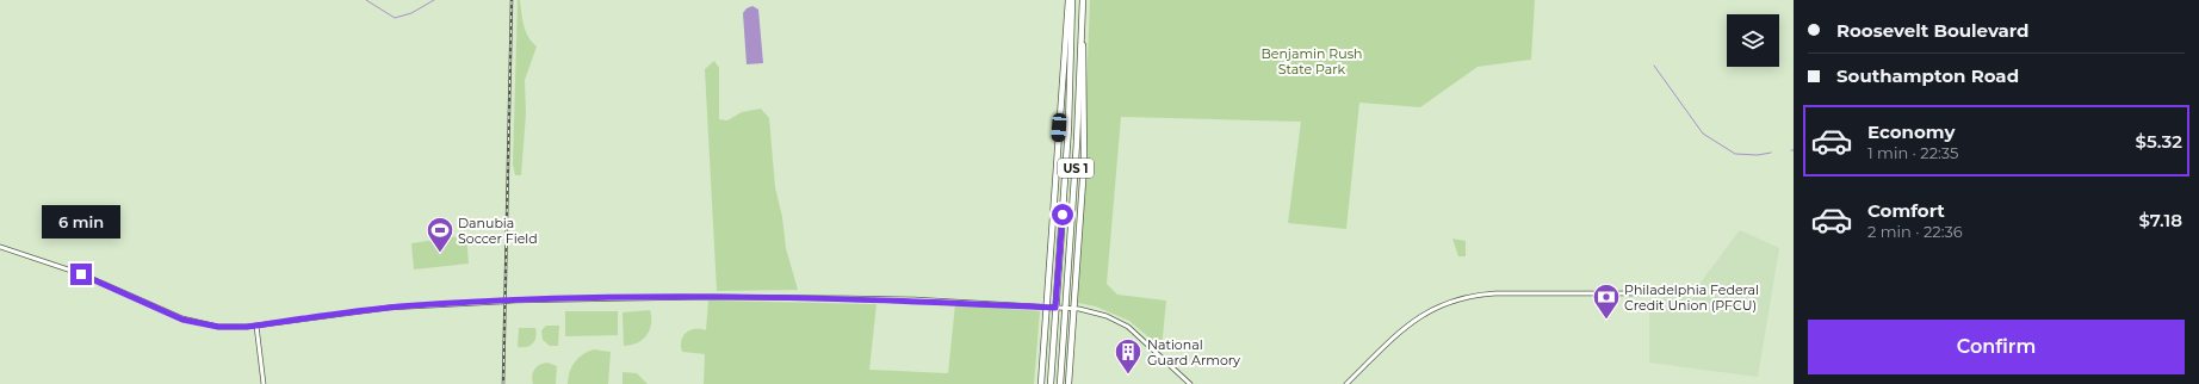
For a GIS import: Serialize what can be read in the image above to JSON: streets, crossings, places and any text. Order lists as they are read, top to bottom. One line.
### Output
{"streets":{"highway":["US 1"]},"parks":["Benjamin Rush State Park"],"places":{"sports":["Danubia Soccer Field"],"bank":["Philadelphia Federal Credit Union (PFCU)"],"building":["National Guard Armory"]},"page":{"banner":["Roosevelt Boulevard","Southampton Road"],"list":[{"name":"Economy","note":"1 min · 22:35","value":"$5.32"},{"name":"Comfort","note":"2 min · 22:36","value":"$7.18"}],"bubble":"6 min","buttons":"Confirm"}}
